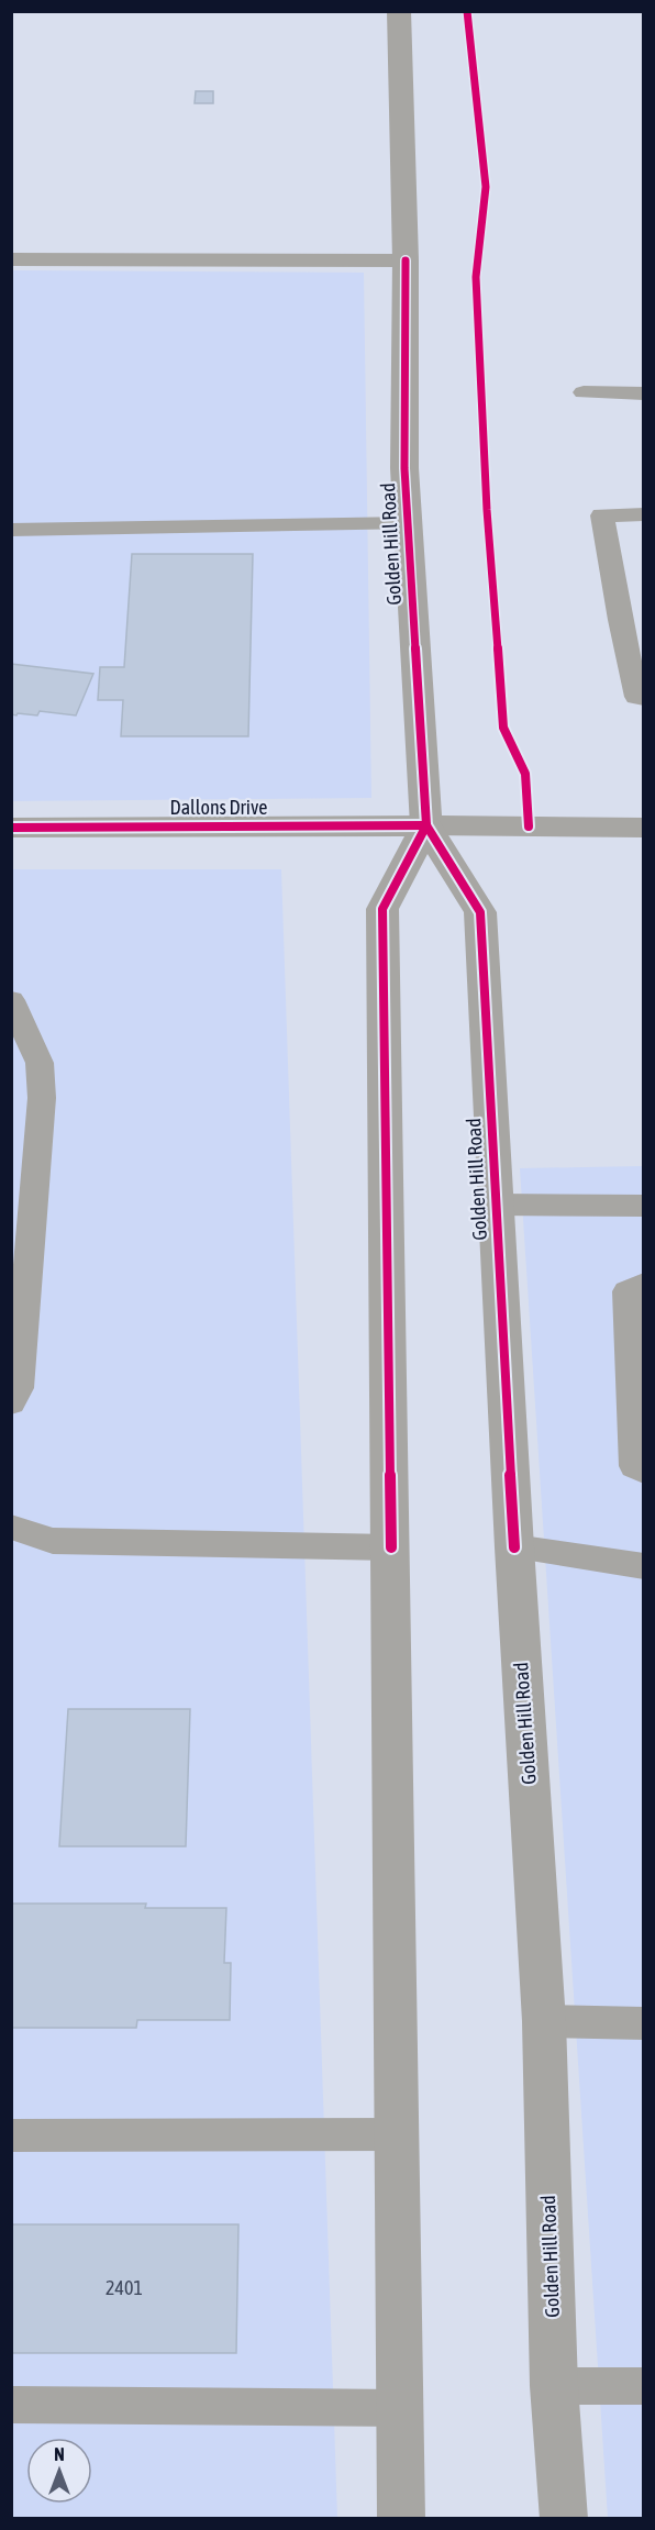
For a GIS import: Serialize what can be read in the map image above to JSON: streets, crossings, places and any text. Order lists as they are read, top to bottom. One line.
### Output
{"streets":{"street":["Golden Hill Road","Dallons Drive"]},"crossings":[["Golden Hill Road","Dallons Drive"]],"house_numbers":["2401"],"north":"top"}
